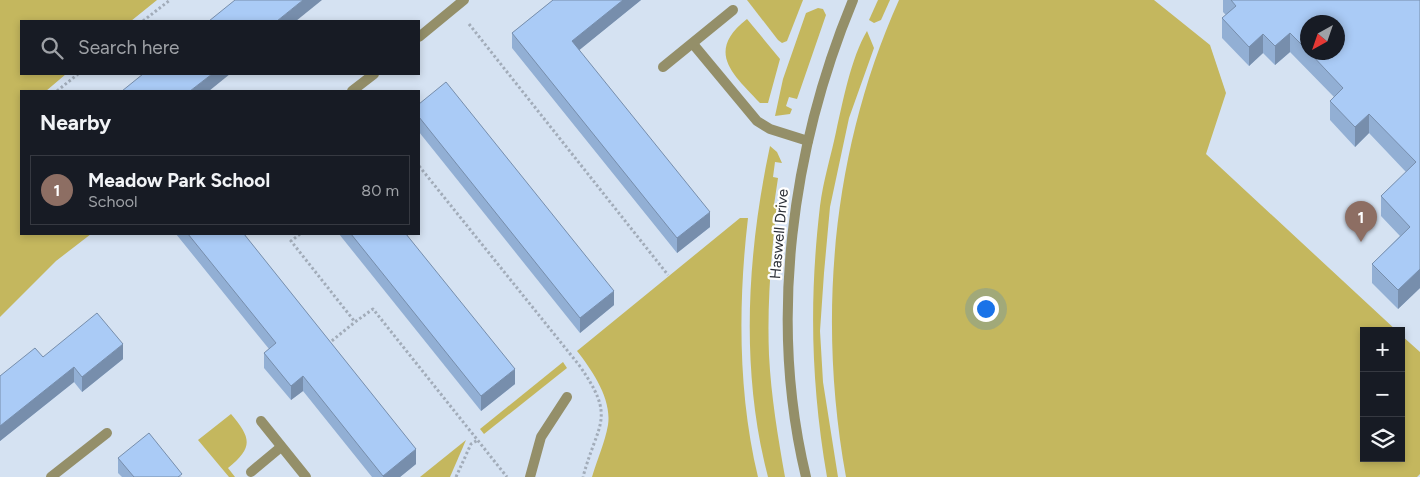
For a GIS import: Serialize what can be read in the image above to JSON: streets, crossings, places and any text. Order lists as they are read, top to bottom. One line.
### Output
{"streets":{"street":["Haswell Drive"]},"north":"bottom left","page":{"search":"Search here","heading":"Nearby","list":[{"mark":"1","name":"Meadow Park School","note":"School","value":"80 m"}],"pins":"1","map_buttons":["+","−"]}}
